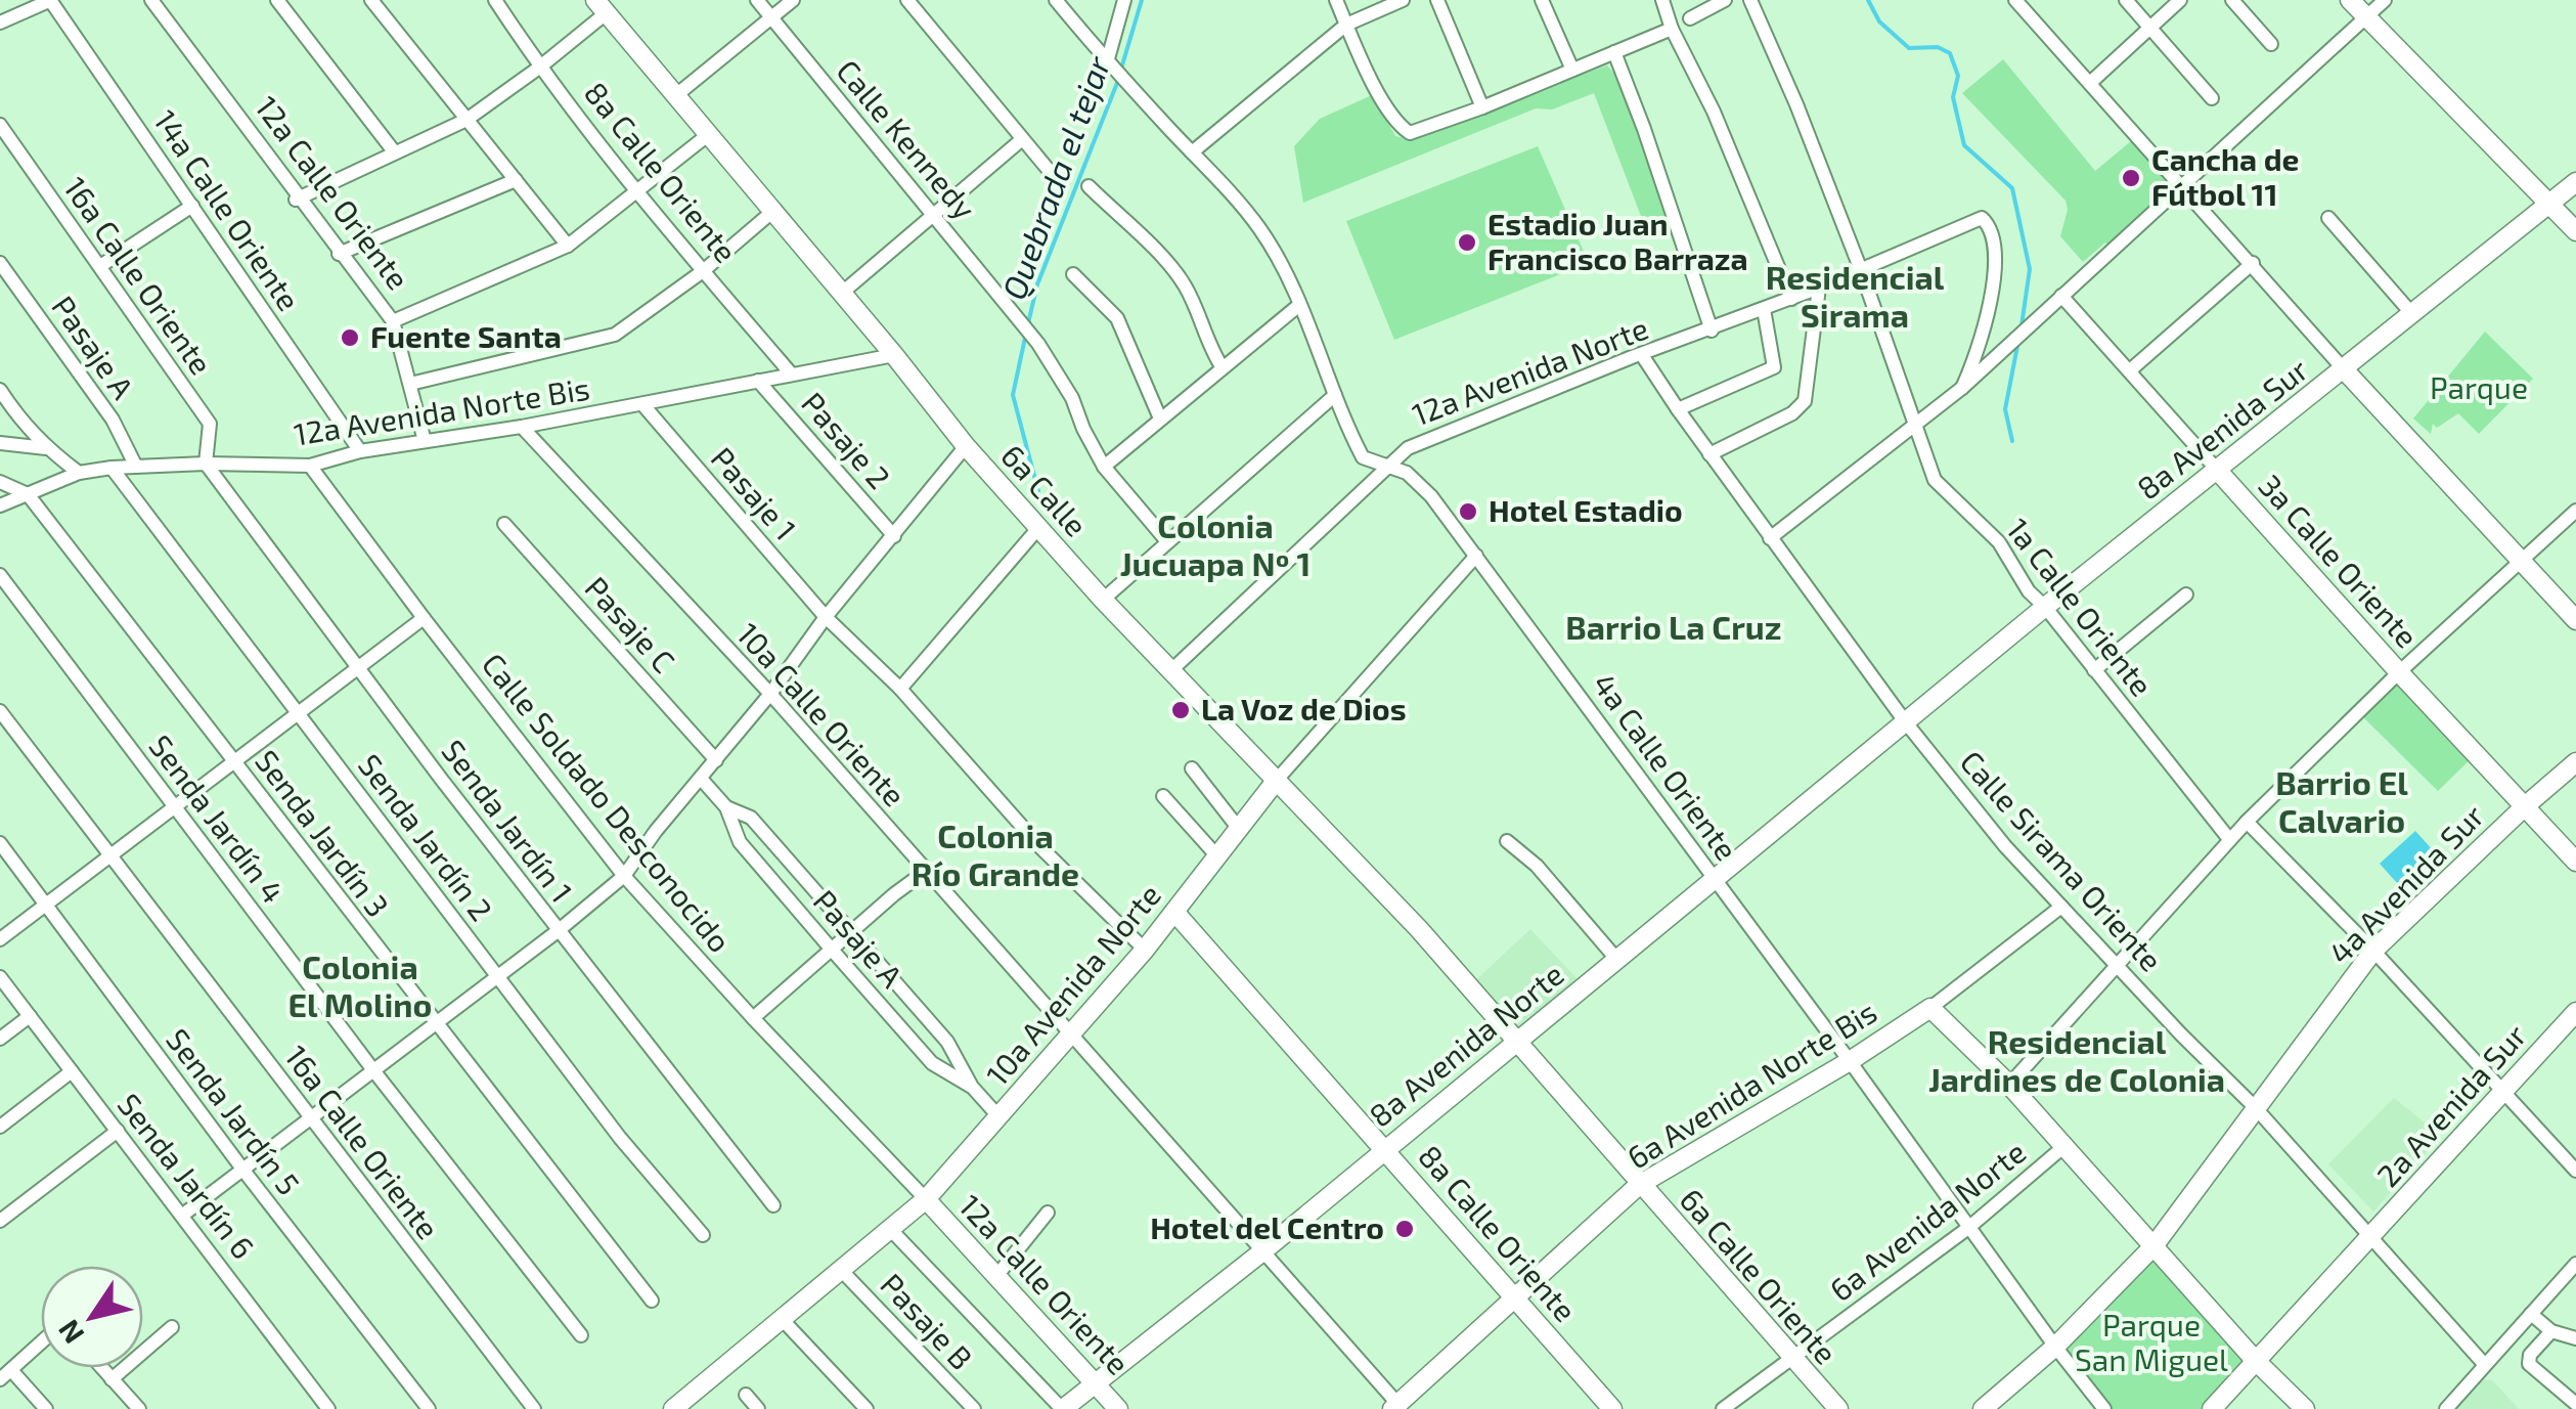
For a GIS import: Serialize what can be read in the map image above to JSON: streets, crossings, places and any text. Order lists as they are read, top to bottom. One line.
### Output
{"streets":{"street":["Calle Kennedy","8a Calle Oriente","12a Calle Oriente","14a Calle Oriente","16a Calle Oriente","Pasaje A","12a Avenida Norte","12a Avenida Norte Bis","8a Avenida Sur","Pasaje 2","6a Calle","Pasaje 1","3a Calle Oriente","1a Calle Oriente","Pasaje C","10a Calle Oriente","4a Calle Oriente","Calle Soldado Desconocido","Senda Jardín 4","Senda Jardín 1","Senda Jardín 3","Senda Jardín 2","Calle Sirama Oriente","4a Avenida Sur","10a Avenida Norte","8a Avenida Norte","6a Avenida Norte Bis","2a Avenida Sur","Senda Jardín 5","Senda Jardín 6","6a Avenida Norte","6a Calle Oriente","Pasaje B"]},"crossings":[["8a Calle Oriente","12a Avenida Norte Bis"],["8a Calle Oriente","10a Avenida Norte"],["8a Calle Oriente","8a Avenida Norte"],["8a Calle Oriente","6a Avenida Norte Bis"],["12a Calle Oriente","12a Avenida Norte Bis"],["12a Calle Oriente","Calle Soldado Desconocido"],["12a Calle Oriente","10a Avenida Norte"],["12a Calle Oriente","8a Avenida Norte"],["14a Calle Oriente","12a Avenida Norte Bis"],["16a Calle Oriente","12a Avenida Norte Bis"],["16a Calle Oriente","Senda Jardín 1"],["Pasaje A","12a Avenida Norte Bis"],["12a Avenida Norte","6a Calle"],["12a Avenida Norte","1a Calle Oriente"],["12a Avenida Norte","4a Calle Oriente"],["12a Avenida Norte","Calle Sirama Oriente"],["12a Avenida Norte Bis","Pasaje 2"],["12a Avenida Norte Bis","6a Calle"],["12a Avenida Norte Bis","Pasaje 1"],["12a Avenida Norte Bis","10a Calle Oriente"],["12a Avenida Norte Bis","Calle Soldado Desconocido"],["12a Avenida Norte Bis","Senda Jardín 1"],["12a Avenida Norte Bis","Senda Jardín 3"],["12a Avenida Norte Bis","Senda Jardín 2"],["8a Avenida Sur","3a Calle Oriente"],["8a Avenida Sur","1a Calle Oriente"],["8a Avenida Sur","Calle Sirama Oriente"],["8a Avenida Sur","8a Avenida Norte"],["6a Calle","10a Avenida Norte"],["6a Calle","8a Avenida Norte"],["6a Calle","6a Calle Oriente"],["3a Calle Oriente","4a Avenida Sur"],["10a Calle Oriente","10a Avenida Norte"],["10a Calle Oriente","8a Avenida Norte"],["10a Calle Oriente","6a Avenida Norte Bis"],["4a Calle Oriente","4a Avenida Sur"],["4a Calle Oriente","10a Avenida Norte"],["4a Calle Oriente","8a Avenida Norte"],["4a Calle Oriente","6a Avenida Norte Bis"],["4a Calle Oriente","6a Avenida Norte"],["Calle Soldado Desconocido","10a Avenida Norte"],["Calle Sirama Oriente","4a Avenida Sur"],["Calle Sirama Oriente","8a Avenida Norte"],["Calle Sirama Oriente","6a Avenida Norte Bis"],["Calle Sirama Oriente","2a Avenida Sur"],["10a Avenida Norte","Pasaje B"],["8a Avenida Norte","6a Calle Oriente"],["6a Avenida Norte Bis","6a Calle Oriente"],["6a Avenida Norte","6a Calle Oriente"]],"districts":["Residencial Sirama","Colonia Jucuapa Nº 1","Barrio La Cruz","Barrio El Calvario","Colonia Río Grande","Colonia El Molino","Residencial Jardines de Colonia"],"water":["Quebrada el tejar"],"parks":["Parque","Parque San Miguel"],"places":["Cancha de Fútbol 11","Estadio Juan Francisco Barraza","Fuente Santa","Hotel Estadio","La Voz de Dios","Hotel del Centro"],"north":"bottom left"}
